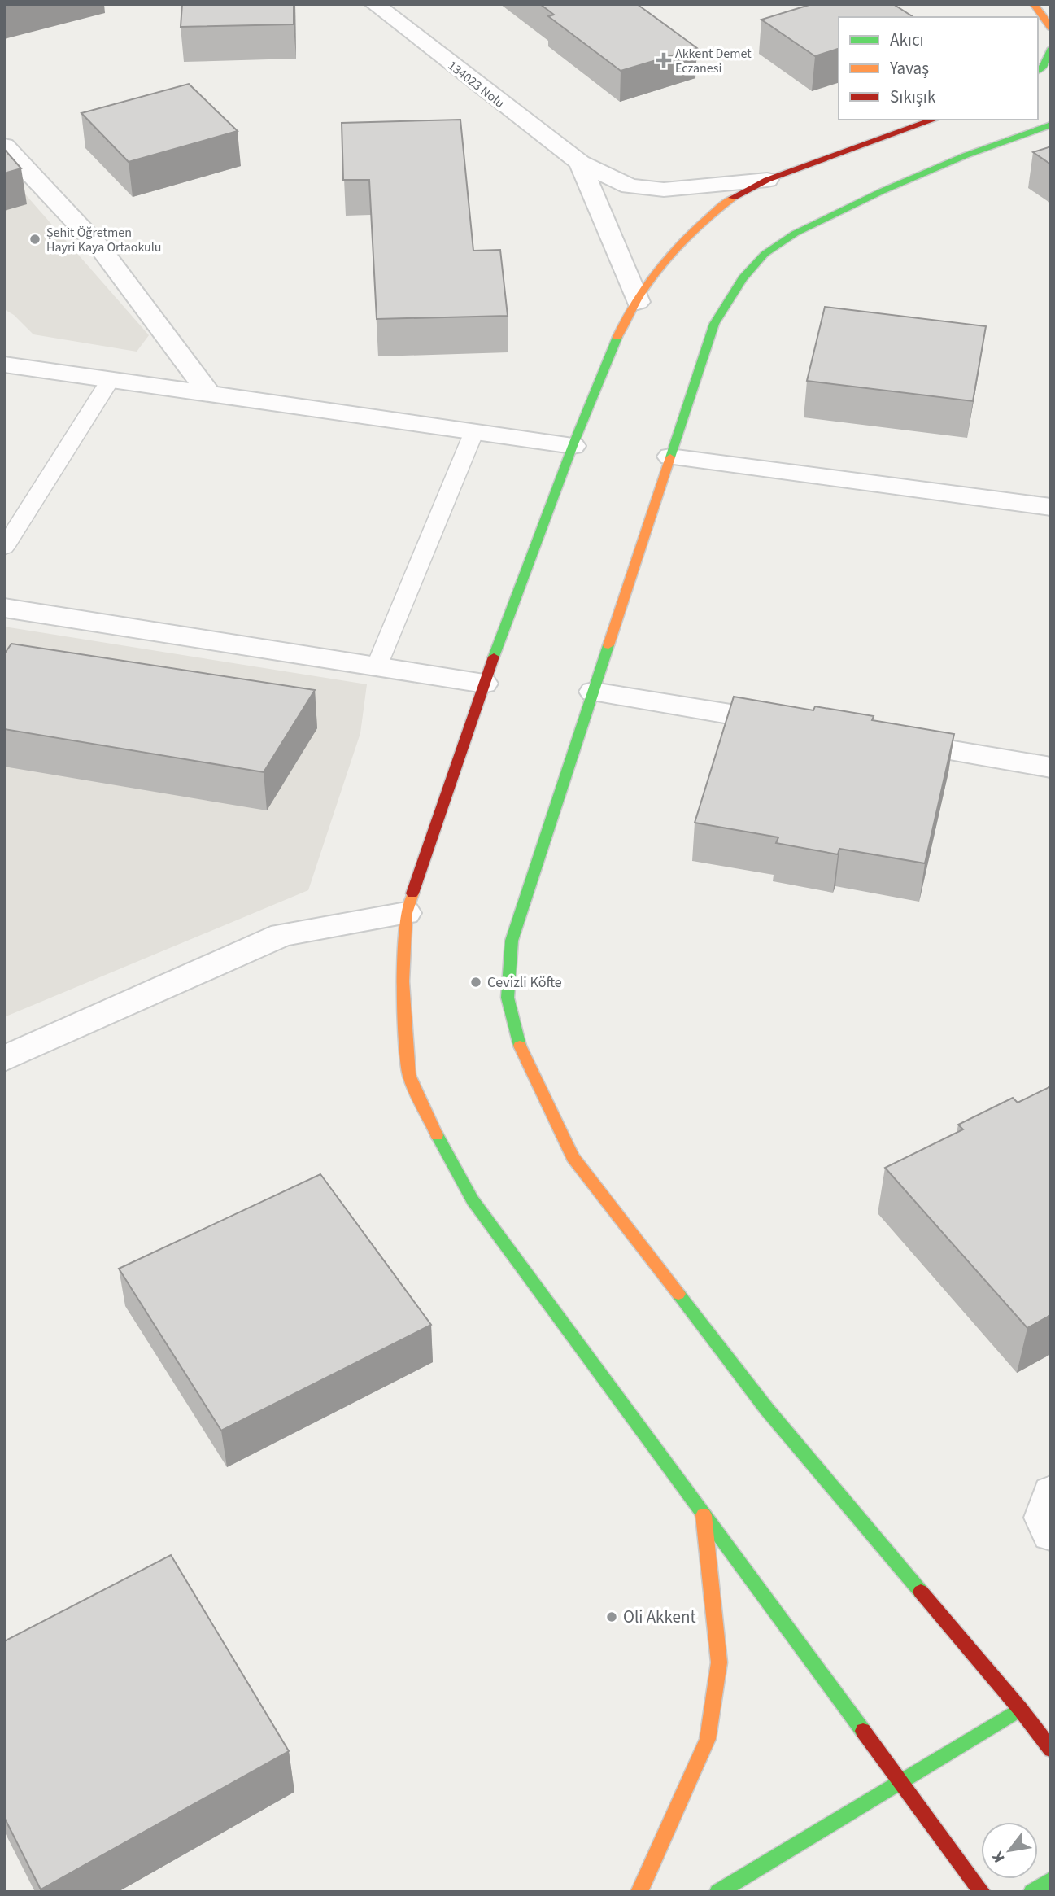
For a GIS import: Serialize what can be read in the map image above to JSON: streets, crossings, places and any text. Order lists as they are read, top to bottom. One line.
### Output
{"streets":{"street":["134023 Nolu"]},"places":{"health":["Akkent Demet Eczanesi"],"other":["Şehit Öğretmen Hayri Kaya Ortaokulu","Cevizli Köfte","Oli Akkent"]},"legend":["Akıcı","Yavaş","Sıkışık"],"north":"bottom left"}
